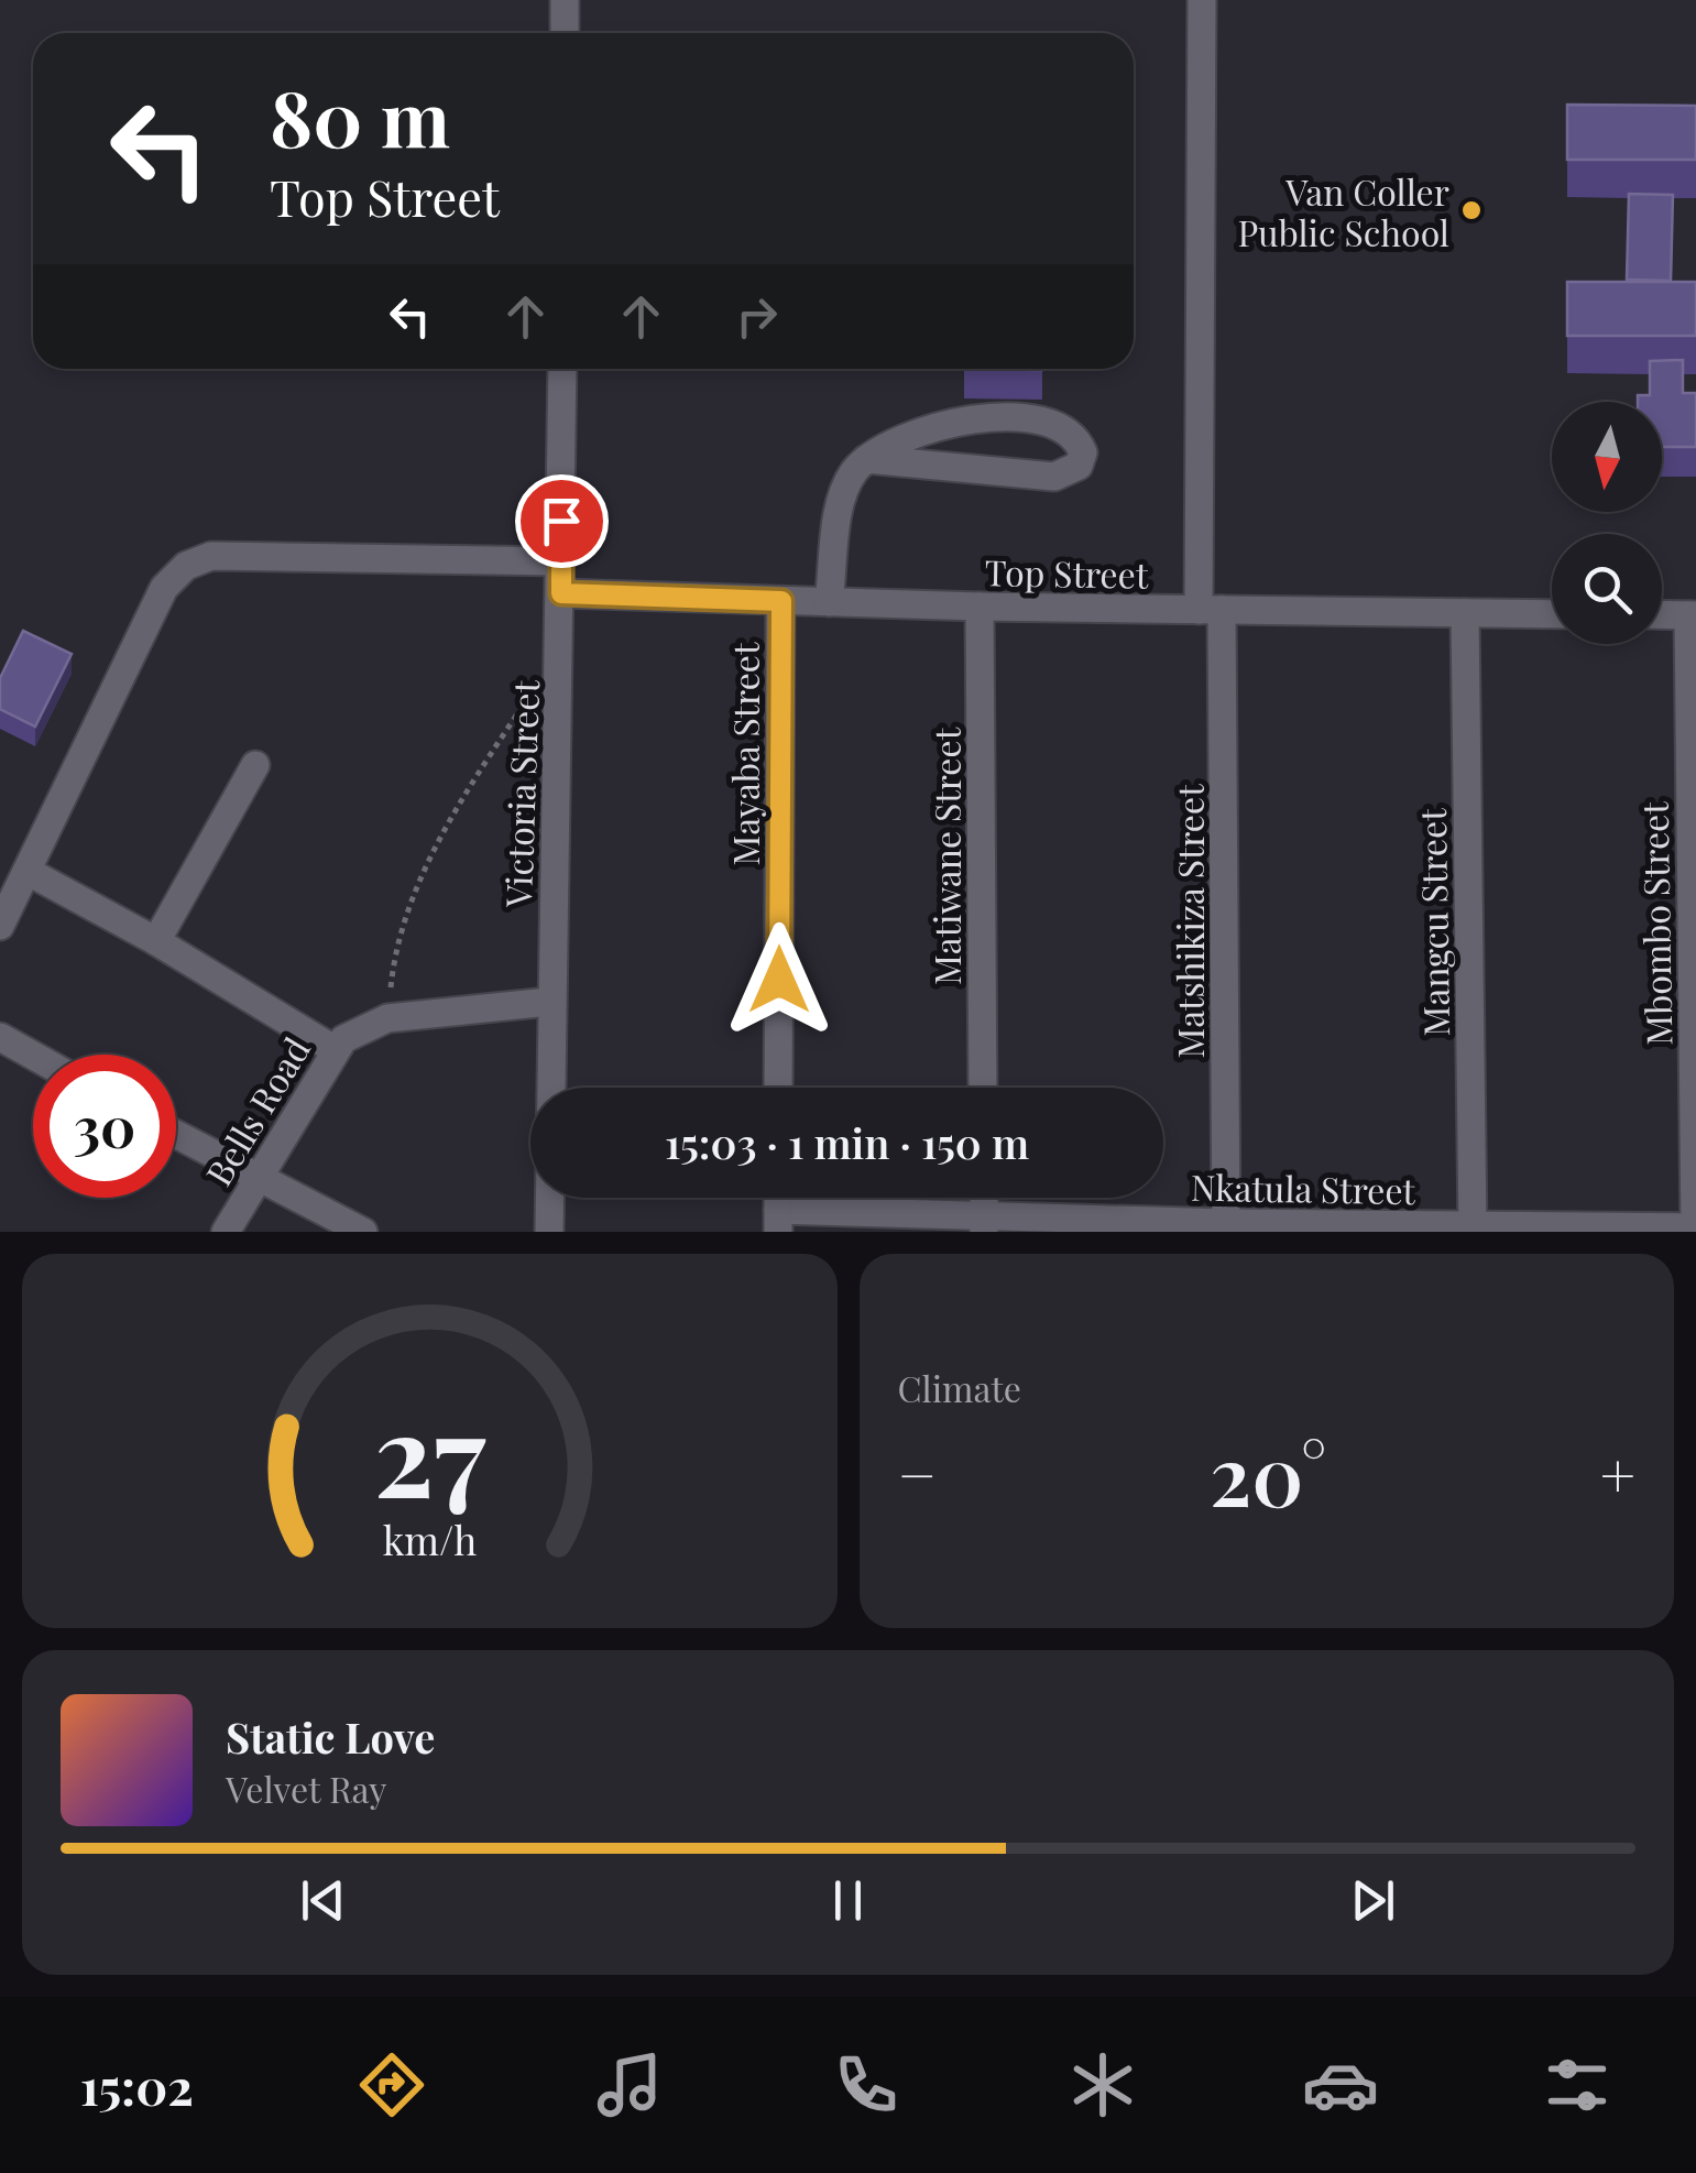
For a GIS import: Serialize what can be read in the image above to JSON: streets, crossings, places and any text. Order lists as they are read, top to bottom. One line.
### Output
{"streets":{"street":["Top Street","Mayaba Street","Victoria Street","Matiwane Street","Matshikiza Street","Mangcu Street","Mbombo Street","Bells Road","Nkatula Street"]},"crossings":[["Top Street","Mayaba Street"],["Top Street","Victoria Street"],["Top Street","Matiwane Street"],["Top Street","Matshikiza Street"],["Top Street","Mangcu Street"],["Victoria Street","Bells Road"],["Matshikiza Street","Nkatula Street"],["Mangcu Street","Nkatula Street"],["Mbombo Street","Nkatula Street"]],"places":["Van Coller Public School"],"north":"bottom","page":{"turn":["80 m","Top Street"],"limit":"30","trip":"15:03 · 1 min · 150 m","tile":"Climate","heat":["−","20°","+"],"song":["Static Love","Velvet Ray"],"tabs":"15:02","gauge":["27","km/h"]}}
